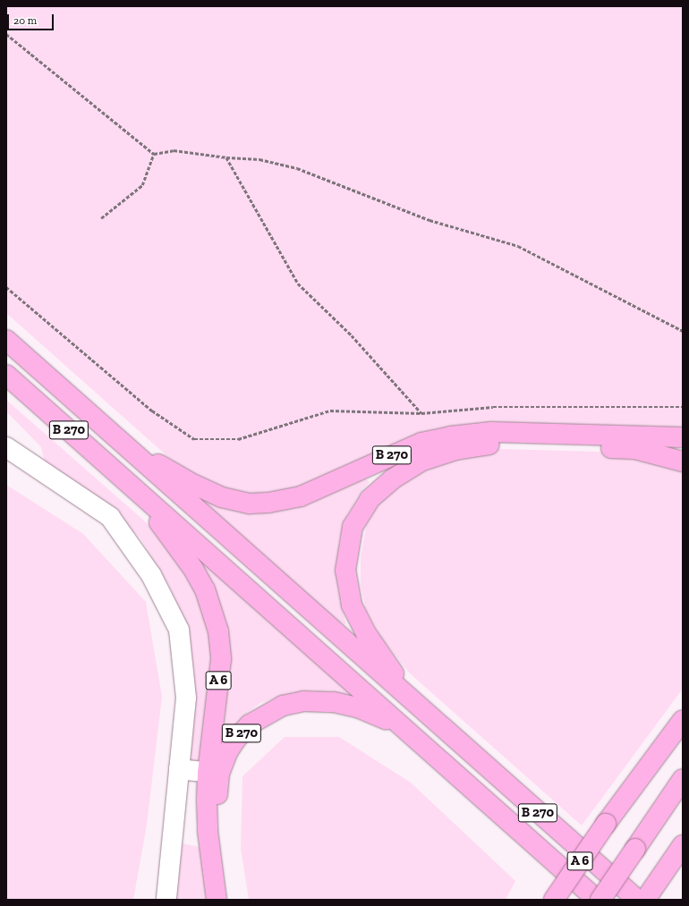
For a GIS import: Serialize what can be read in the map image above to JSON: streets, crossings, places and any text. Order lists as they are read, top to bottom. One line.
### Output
{"streets":{"highway":["B 270","A 6"]},"crossings":[["B 270","A 6"]],"scale_bar":"20 m"}
